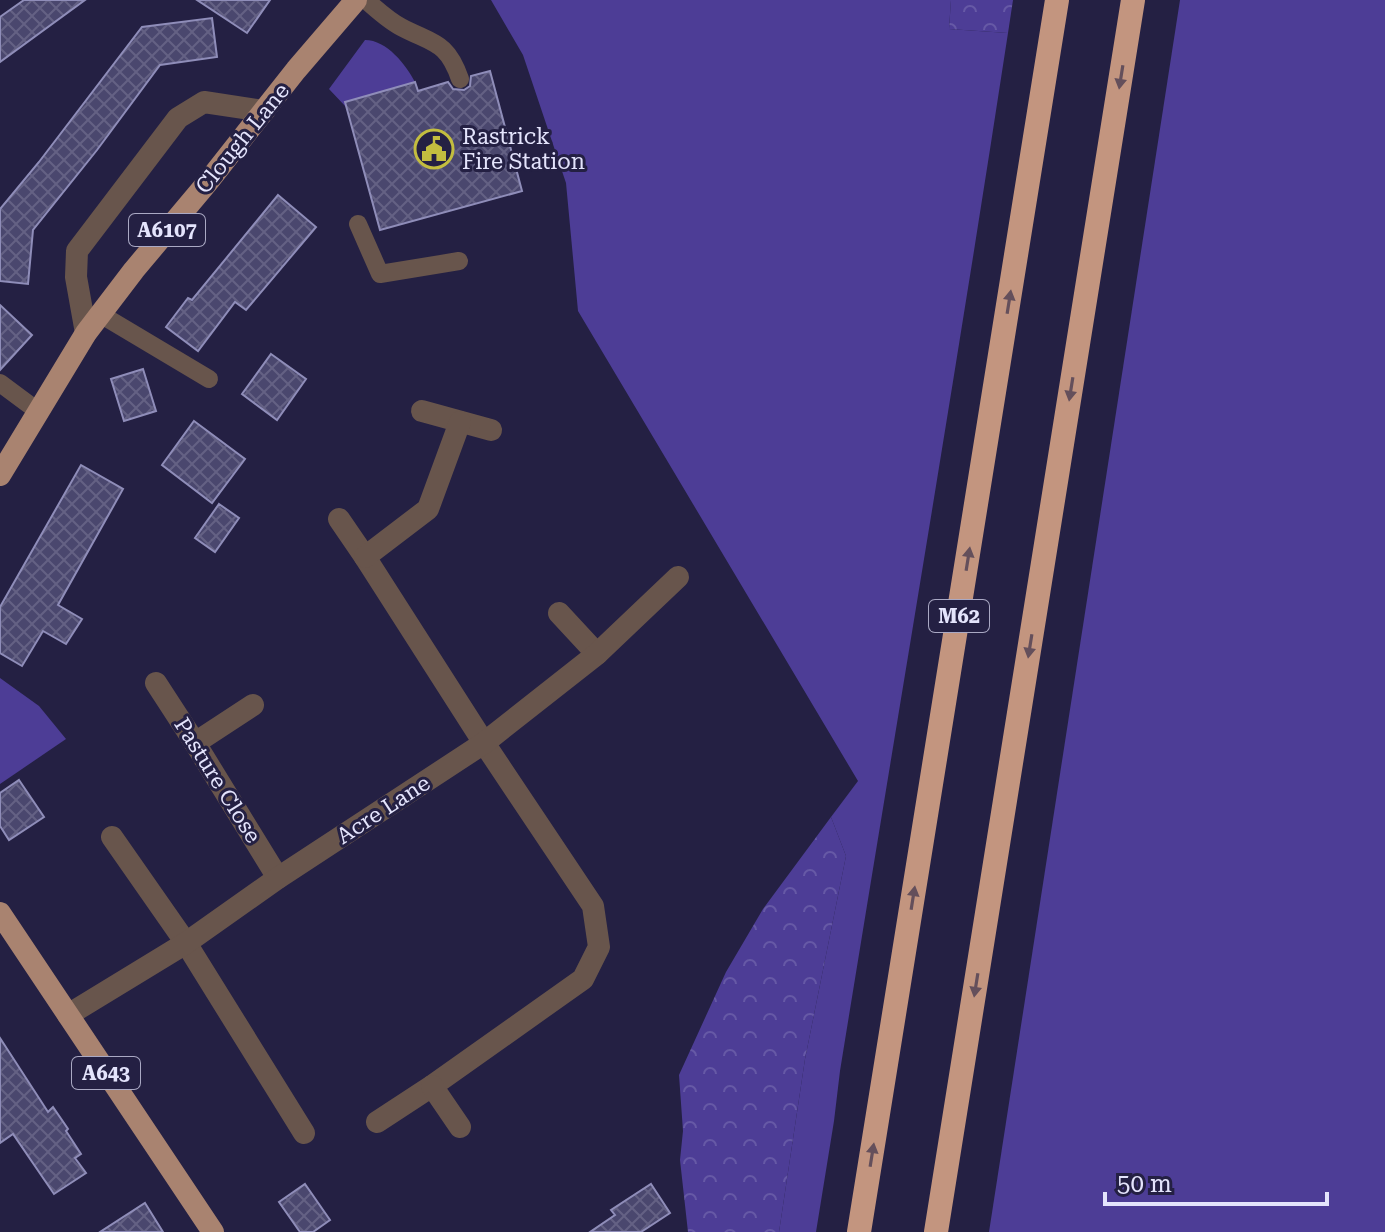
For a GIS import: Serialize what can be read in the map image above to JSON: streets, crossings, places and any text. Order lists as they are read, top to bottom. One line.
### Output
{"streets":{"highway":["M62"],"main road":["Clough Lane","A6107","A643"],"street":["Pasture Close","Acre Lane"]},"crossings":[["Pasture Close","Acre Lane"],["Acre Lane","A643"]],"places":{"public building":["Rastrick Fire Station"]},"scale_bar":"50 m"}
